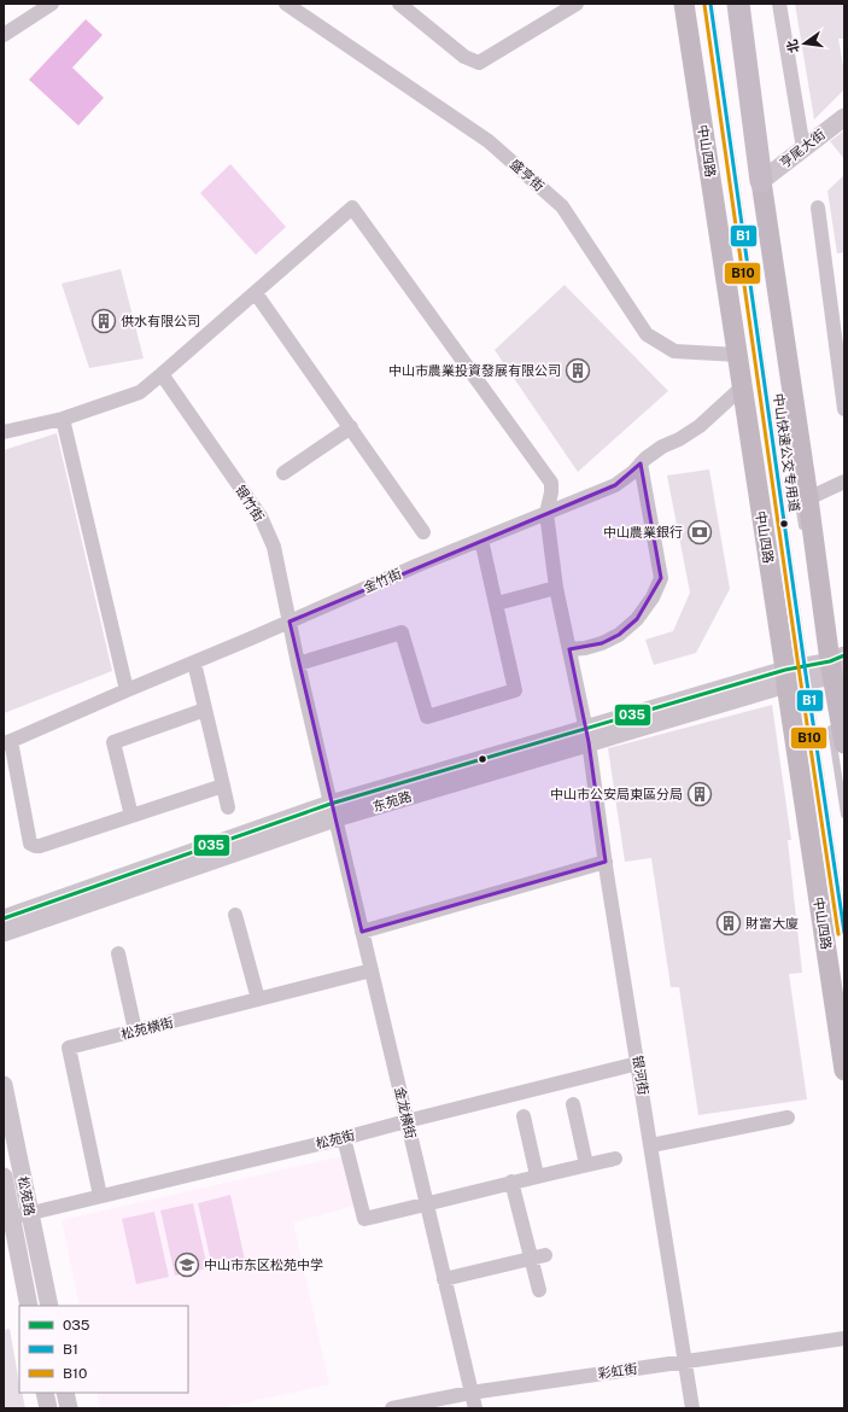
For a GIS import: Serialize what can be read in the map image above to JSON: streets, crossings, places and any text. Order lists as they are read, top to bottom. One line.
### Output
{"streets":{"main road":["中山四路"],"street":["亨尾大街","盛亨街","银竹街","金竹街","东苑路","松苑横街","银河街","金龙横街","松苑街","松苑路","彩虹街"],"lane":["中山快速公交专用道"]},"crossings":[["亨尾大街","中山四路"],["中山四路","盛亨街"],["中山四路","中山快速公交专用道"],["中山四路","金竹街"],["中山四路","东苑路"],["中山快速公交专用道","东苑路"],["银竹街","金竹街"],["银竹街","东苑路"],["银竹街","金龙横街"],["金竹街","银河街"],["东苑路","银河街"],["东苑路","金龙横街"],["松苑横街","金龙横街"],["松苑横街","松苑街"],["银河街","松苑街"],["银河街","彩虹街"],["金龙横街","松苑街"],["金龙横街","彩虹街"],["松苑街","松苑路"]],"places":{"building":["供水有限公司","中山市農業投資發展有限公司","中山市公安局東區分局","財富大廈"],"bank":["中山農業銀行"],"school or university":["中山市东区松苑中学"]},"lines":["transit line B1","transit line B10","transit line 035"],"legend":["035","B1","B10"],"north":"left"}
